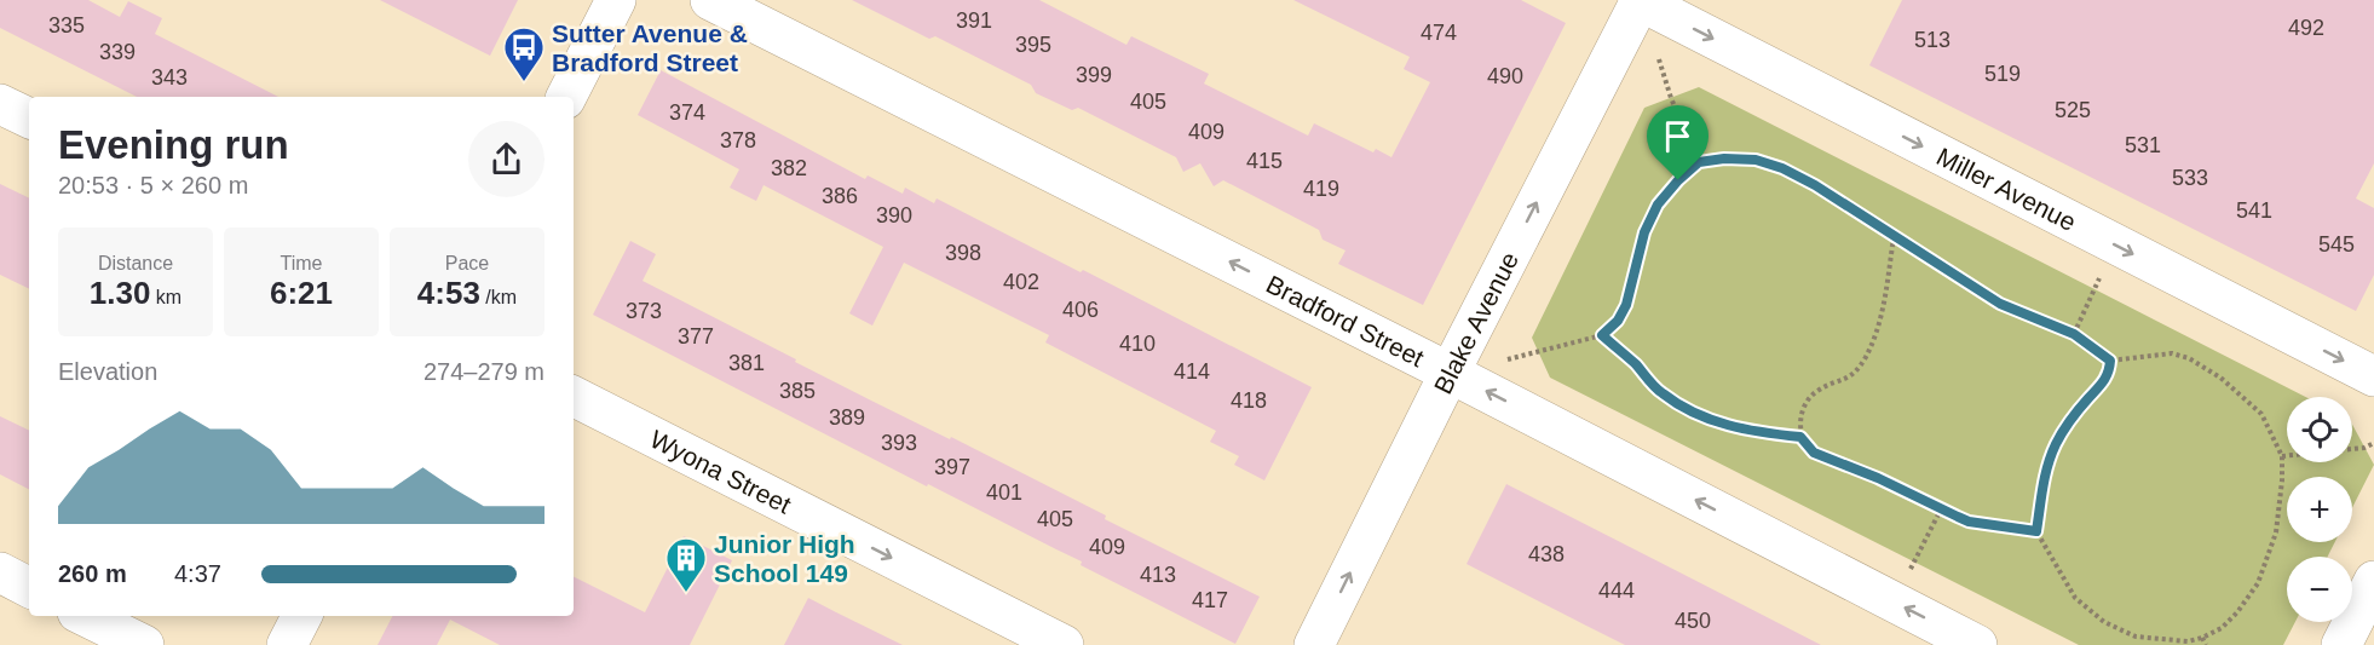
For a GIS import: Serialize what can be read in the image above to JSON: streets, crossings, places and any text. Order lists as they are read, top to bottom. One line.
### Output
{"streets":{"street":["Miller Avenue","Bradford Street","Blake Avenue","Wyona Street"]},"crossings":[["Miller Avenue","Blake Avenue"],["Bradford Street","Blake Avenue"]],"one_way":["Miller Avenue","Bradford Street","Blake Avenue","Wyona Street"],"places":{"bus stop":["Sutter Avenue & Bradford Street"],"building":["Junior High School 149"]},"house_numbers":["391","335","492","474","513","395","339","519","399","490","343","405","525","374","409","378","531","415","382","533","419","386","541","390","545","398","402","406","373","377","410","381","414","385","418","389","393","397","401","405","409","438","413","444","417","450"],"page":{"heading":["Evening run","20:53 · 5 × 260 m"],"stats":[["Distance","1.30 km"],["Time","6:21"],["Pace","4:53 /km"]],"chart":["Elevation","274–279 m"],"map_buttons":["+","−"],"list":[{"name":"260 m","note":"4:37"}]}}
